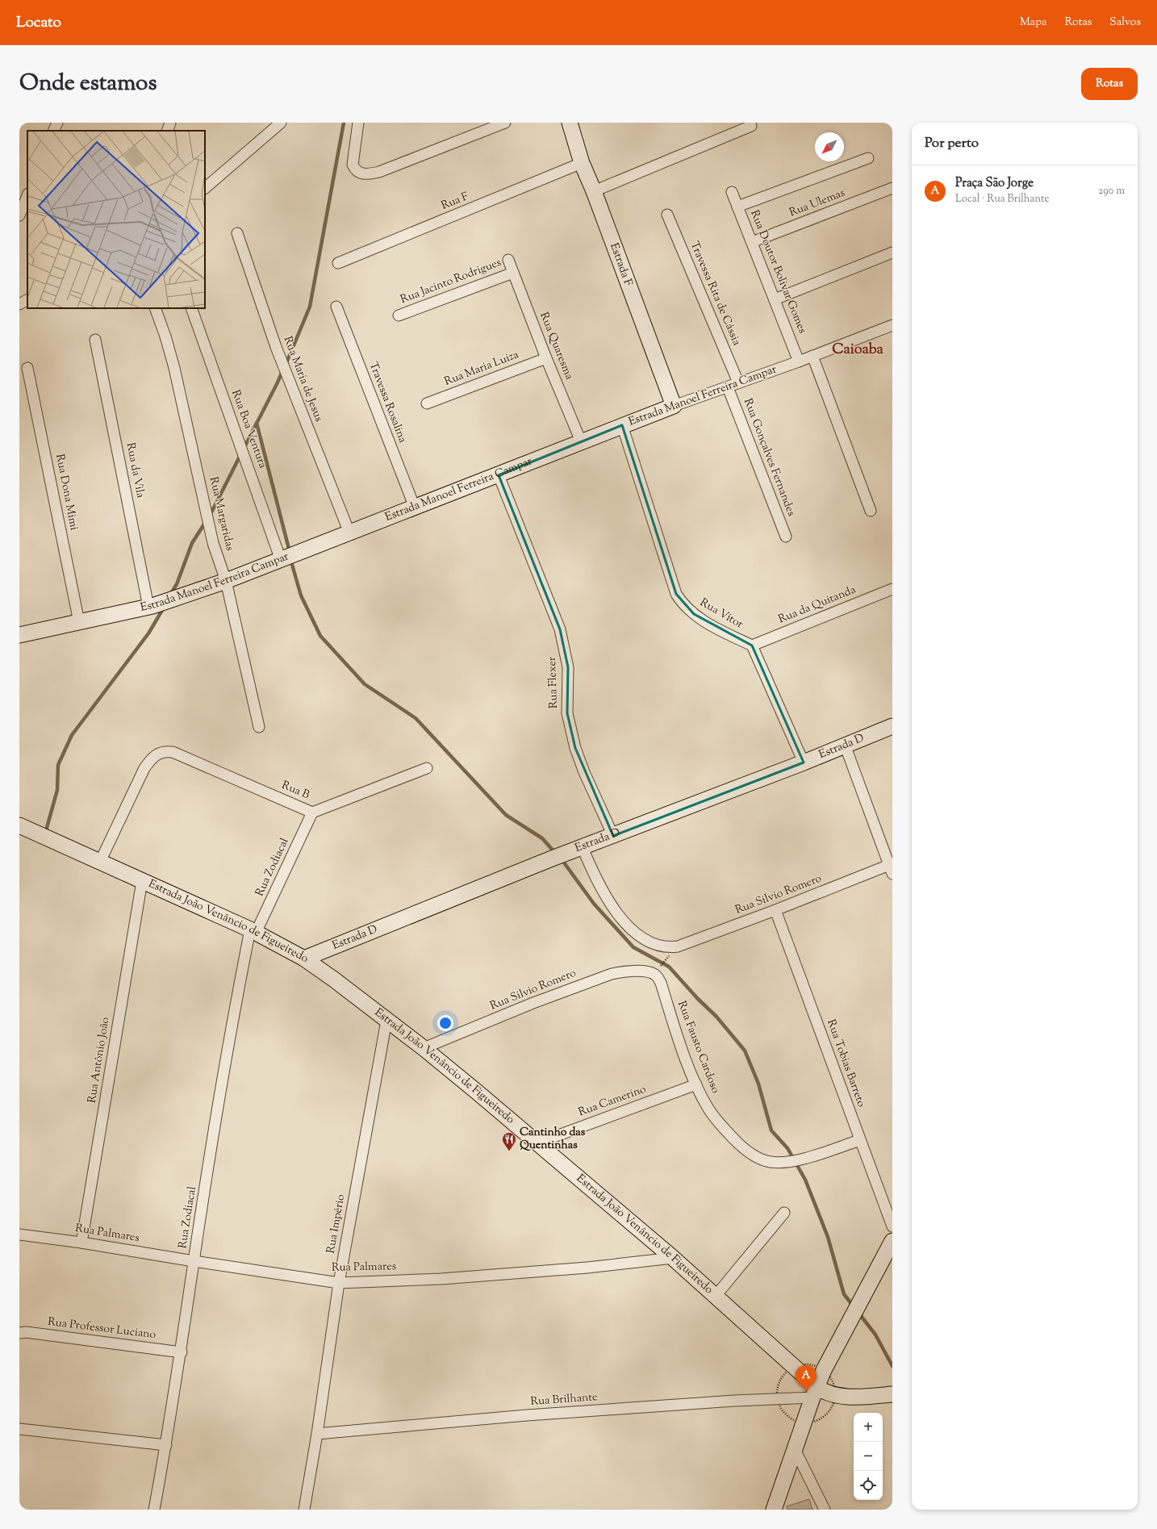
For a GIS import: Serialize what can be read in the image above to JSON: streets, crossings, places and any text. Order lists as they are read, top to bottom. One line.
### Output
{"streets":{"street":["Rua F","Rua Ulemas","Estrada F","Rua Doutor Bolivar Gomes","Rua Jacinto Rodrigues","Travessa Rita de Cássia","Rua Quaresma","Rua Maria Luiza","Rua Maria de Jesus","Estrada Manoel Ferreira Campar","Travessa Rosalina","Rua Boa Ventura","Rua Gonçalves Fernandes","Rua da Vila","Rua Dona Mimi","Rua Margaridas","Rua da Quitanda","Rua Vítor","Rua Flexer","Estrada D","Rua B","Rua Zodiacal","Rua Silvio Romero","Estrada João Venâncio de Figueiredo","Rua Fausto Cardoso","Rua Antônio João","Rua Tobias Barreto","Rua Camerino","Rua Império","Rua Palmares","Rua Professor Luciano","Rua Brilhante"]},"crossings":[["Rua F","Estrada F"],["Rua Ulemas","Rua Doutor Bolivar Gomes"],["Estrada F","Estrada Manoel Ferreira Campar"],["Rua Doutor Bolivar Gomes","Estrada Manoel Ferreira Campar"],["Rua Jacinto Rodrigues","Rua Quaresma"],["Travessa Rita de Cássia","Estrada Manoel Ferreira Campar"],["Rua Quaresma","Rua Maria Luiza"],["Rua Quaresma","Estrada Manoel Ferreira Campar"],["Rua Maria de Jesus","Estrada Manoel Ferreira Campar"],["Estrada Manoel Ferreira Campar","Travessa Rosalina"],["Estrada Manoel Ferreira Campar","Rua Boa Ventura"],["Estrada Manoel Ferreira Campar","Rua Gonçalves Fernandes"],["Estrada Manoel Ferreira Campar","Rua da Vila"],["Estrada Manoel Ferreira Campar","Rua Dona Mimi"],["Estrada Manoel Ferreira Campar","Rua Margaridas"],["Estrada Manoel Ferreira Campar","Rua Vítor"],["Estrada Manoel Ferreira Campar","Rua Flexer"],["Rua da Quitanda","Rua Vítor"],["Rua Flexer","Estrada D"],["Estrada D","Rua Silvio Romero"],["Estrada D","Estrada João Venâncio de Figueiredo"],["Rua B","Rua Zodiacal"],["Rua B","Estrada João Venâncio de Figueiredo"],["Rua Zodiacal","Estrada João Venâncio de Figueiredo"],["Rua Zodiacal","Rua Palmares"],["Rua Zodiacal","Rua Professor Luciano"],["Rua Silvio Romero","Estrada João Venâncio de Figueiredo"],["Rua Silvio Romero","Rua Fausto Cardoso"],["Rua Silvio Romero","Rua Tobias Barreto"],["Estrada João Venâncio de Figueiredo","Rua Antônio João"],["Estrada João Venâncio de Figueiredo","Rua Camerino"],["Estrada João Venâncio de Figueiredo","Rua Império"],["Estrada João Venâncio de Figueiredo","Rua Palmares"],["Estrada João Venâncio de Figueiredo","Rua Brilhante"],["Rua Fausto Cardoso","Rua Tobias Barreto"],["Rua Fausto Cardoso","Rua Camerino"],["Rua Antônio João","Rua Palmares"],["Rua Império","Rua Palmares"],["Rua Império","Rua Brilhante"]],"districts":["Caioaba"],"places":{"restaurant":["Cantinho das Quentinhas"]},"north":"bottom left","page":{"header":"Locato","nav":["Mapa","Rotas","Salvos"],"title":"Onde estamos","buttons":"Rotas","heading":"Por perto","list":[{"mark":"A","name":"Praça São Jorge","note":"Local · Rua Brilhante","value":"290 m"}],"pins":"A","map_buttons":["+","−"]}}
